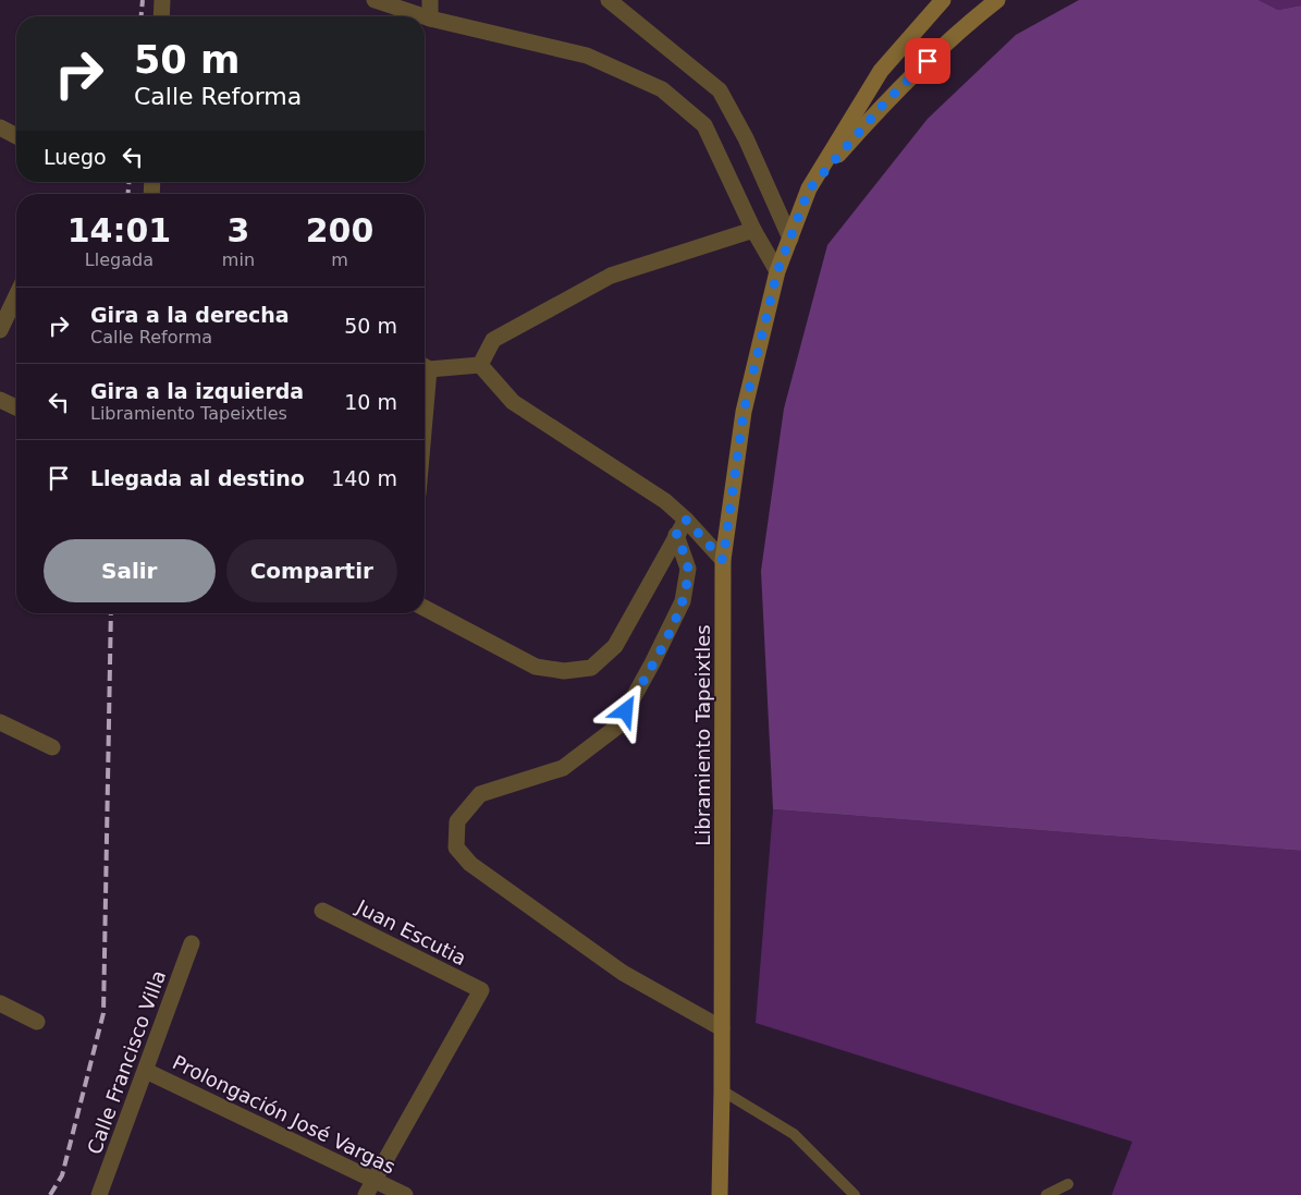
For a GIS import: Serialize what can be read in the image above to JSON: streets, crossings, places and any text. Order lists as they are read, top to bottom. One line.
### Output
{"streets":{"main road":["Libramiento Tapeixtles"],"street":["Juan Escutia","Calle Francisco Villa","Prolongación José Vargas"]},"crossings":[["Juan Escutia","Prolongación José Vargas"],["Calle Francisco Villa","Prolongación José Vargas"]],"page":{"turn":["50 m","Calle Reforma"],"then":"Luego","eta":["14:01","Llegada","3","min","200","m"],"list":[{"name":"Gira a la derecha","note":"Calle Reforma","value":"50 m"},{"name":"Gira a la izquierda","note":"Libramiento Tapeixtles","value":"10 m"},{"name":"Llegada al destino","value":"140 m"}],"buttons":["Salir","Compartir"]}}
